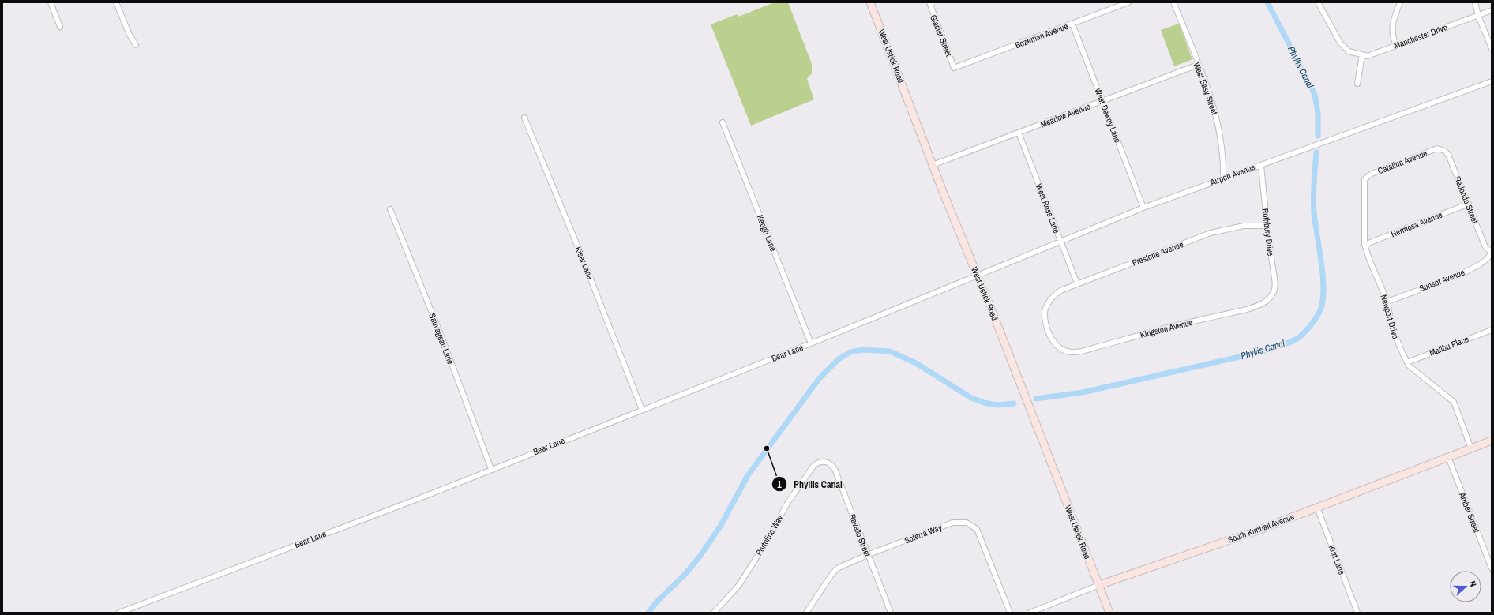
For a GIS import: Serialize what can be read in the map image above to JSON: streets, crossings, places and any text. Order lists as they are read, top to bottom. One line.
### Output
{"streets":{"main road":["West Ustick Road","South Kimball Avenue"],"street":["Glacier Street","Bozeman Avenue","Manchester Drive","West Easy Street","Meadow Avenue","West Dewey Lane","Catalina Avenue","Airport Avenue","Redondo Street","West Ross Lane","Hermosa Avenue","Rothbury Drive","Keogh Lane","Prestone Avenue","Kiser Lane","Sunset Avenue","Newport Drive","Kingston Avenue","Sauvageau Lane","Malibu Place","Bear Lane","Amber Street","Soterra Way","Portofino Way","Ravello Street","Kurt Lane"]},"crossings":[["Glacier Street","Bozeman Avenue"],["Bozeman Avenue","West Dewey Lane"],["West Ustick Road","Meadow Avenue"],["West Ustick Road","Airport Avenue"],["West Ustick Road","Bear Lane"],["West Ustick Road","South Kimball Avenue"],["West Easy Street","Meadow Avenue"],["West Easy Street","Airport Avenue"],["Meadow Avenue","West Dewey Lane"],["Meadow Avenue","West Ross Lane"],["West Dewey Lane","Airport Avenue"],["Catalina Avenue","Redondo Street"],["Catalina Avenue","Newport Drive"],["Airport Avenue","West Ross Lane"],["Airport Avenue","Rothbury Drive"],["Airport Avenue","Bear Lane"],["Redondo Street","Hermosa Avenue"],["Redondo Street","Sunset Avenue"],["West Ross Lane","Prestone Avenue"],["Hermosa Avenue","Newport Drive"],["Rothbury Drive","Prestone Avenue"],["Rothbury Drive","Kingston Avenue"],["Keogh Lane","Bear Lane"],["Prestone Avenue","Kingston Avenue"],["Kiser Lane","Bear Lane"],["Sunset Avenue","Newport Drive"],["Newport Drive","Malibu Place"],["Newport Drive","South Kimball Avenue"],["Sauvageau Lane","Bear Lane"],["Amber Street","South Kimball Avenue"],["South Kimball Avenue","Kurt Lane"],["Soterra Way","Ravello Street"],["Portofino Way","Ravello Street"]],"water":["Phyllis Canal"],"places":["Phyllis Canal"],"north":"right"}
